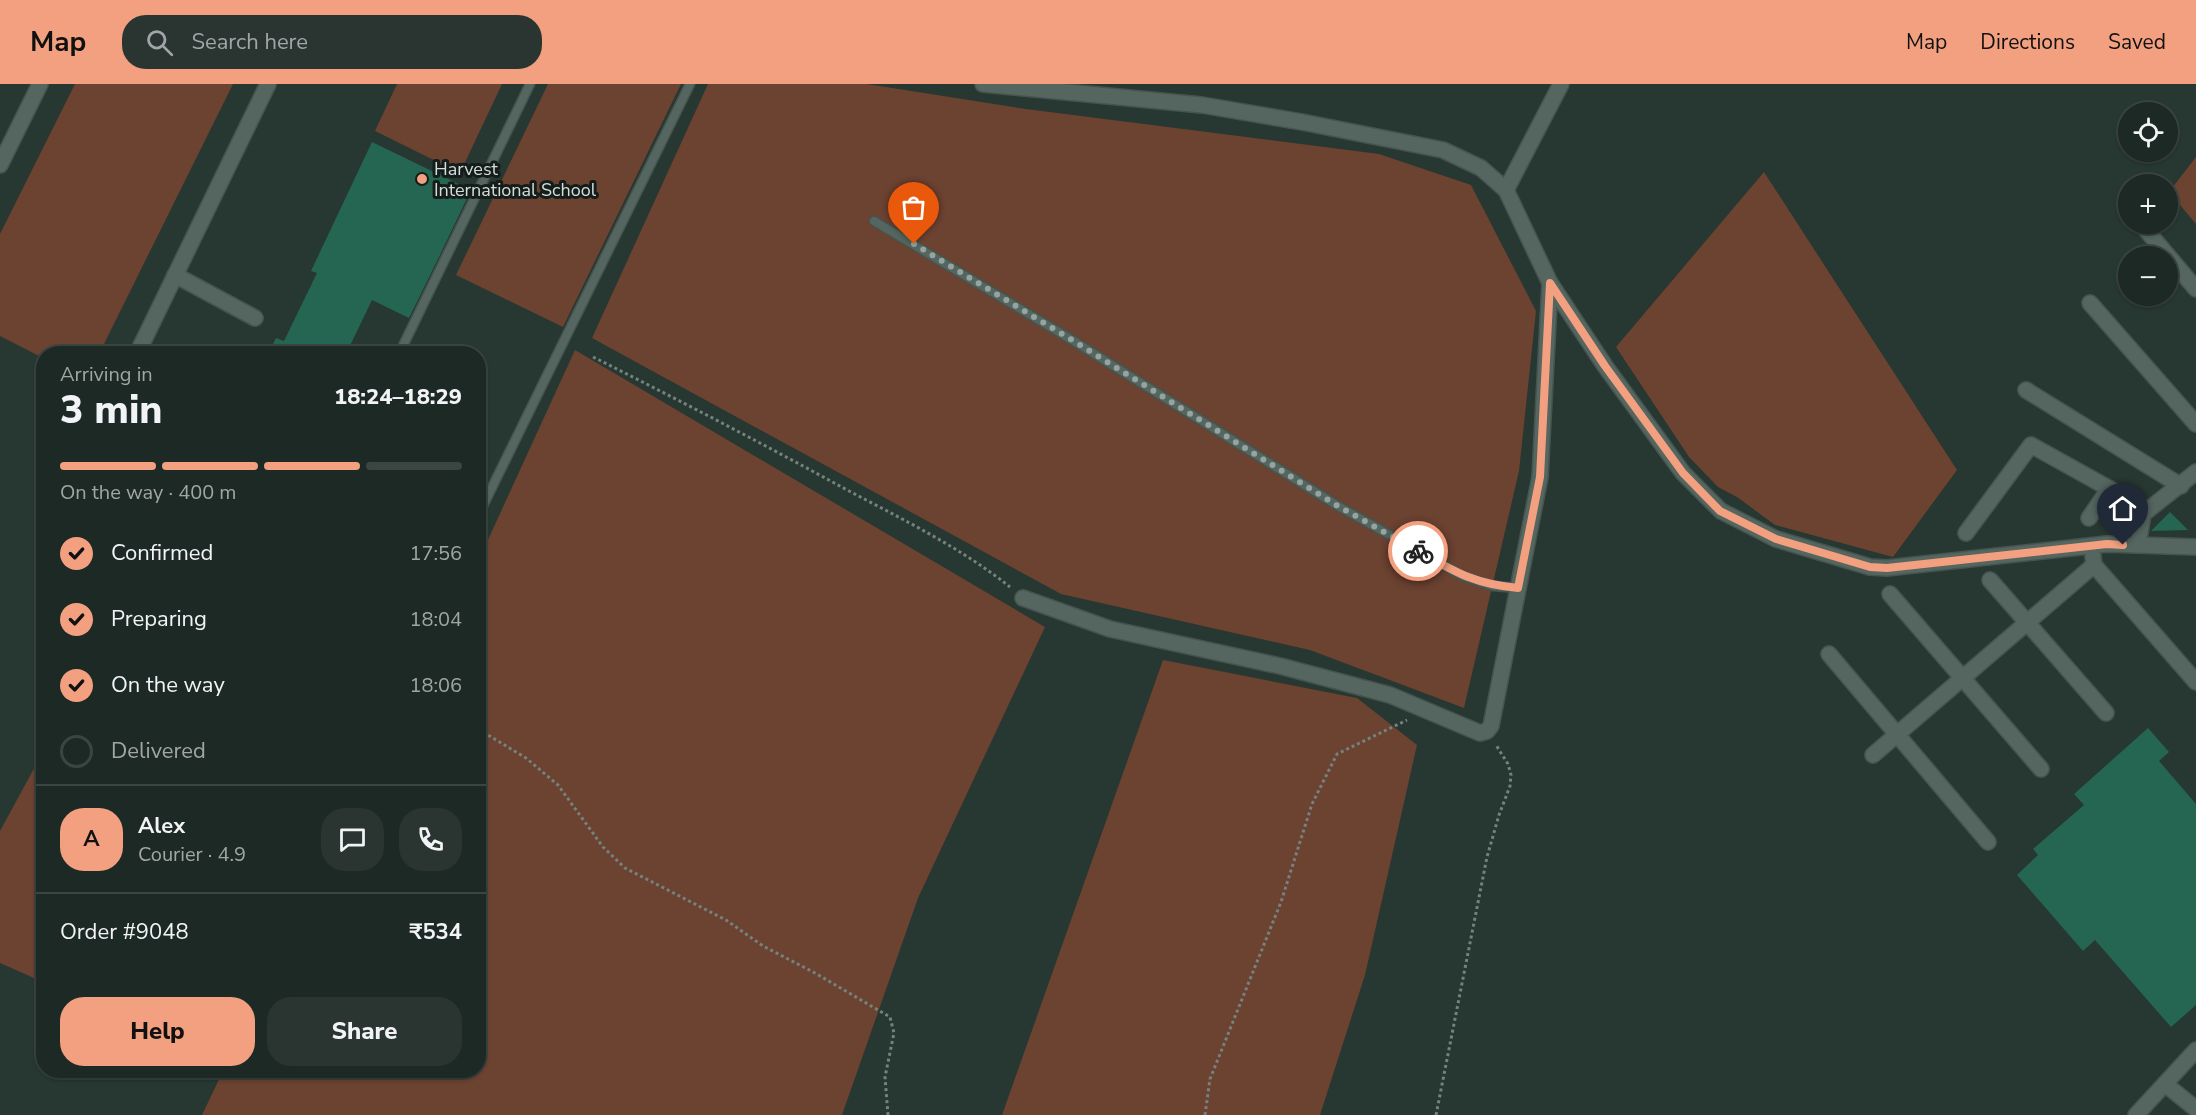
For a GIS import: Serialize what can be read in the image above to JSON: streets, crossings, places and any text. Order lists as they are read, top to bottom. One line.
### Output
{"places":["Harvest International School"],"page":{"header":"Map","search":"Search here","nav":["Map","Directions","Saved"],"map_buttons":["+","−"],"heading":["3 min","Arriving in","18:24–18:29"],"panel":["Alex","Courier · 4.9","Order #9048","₹534"],"bar":"On the way · 400 m","list":[["Confirmed","17:56"],["Preparing","18:04"],["On the way","18:06"],"Delivered"],"round":"A","buttons":["Help","Share"]}}
